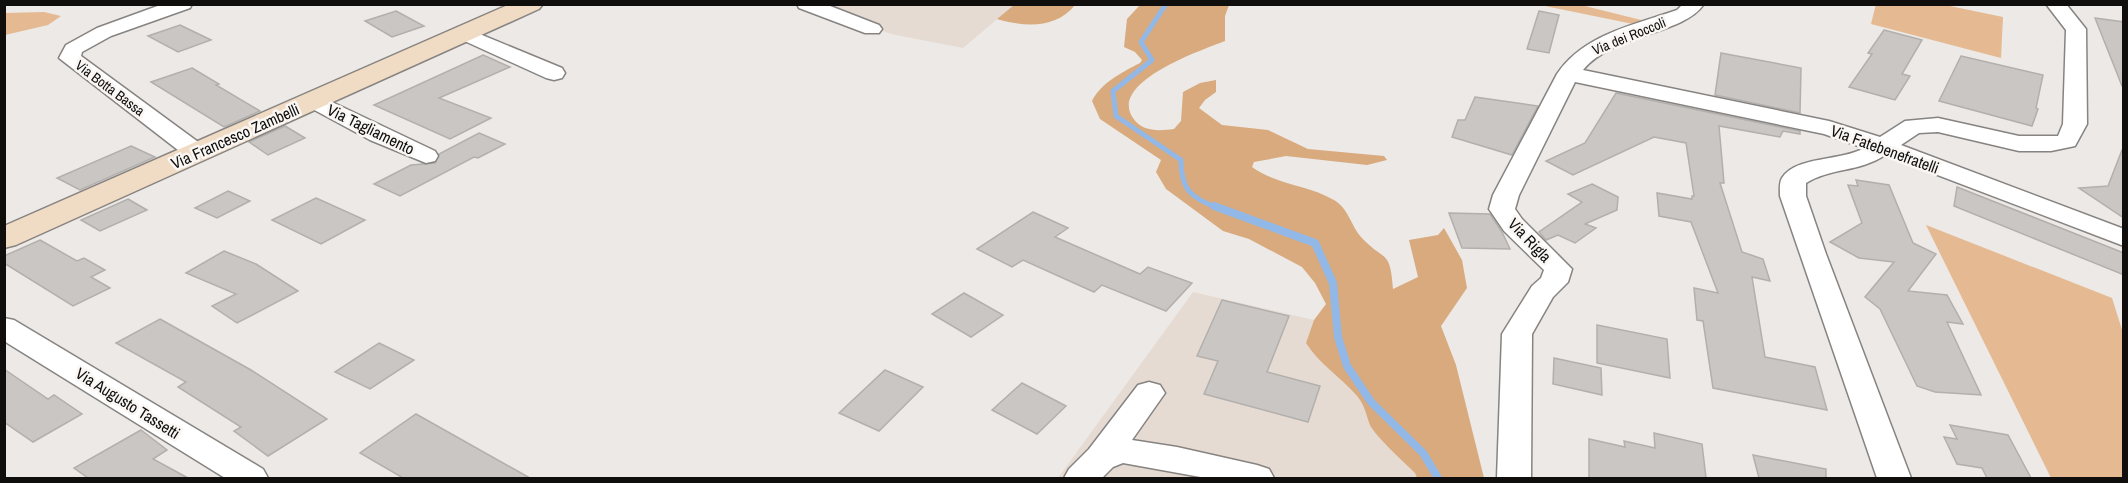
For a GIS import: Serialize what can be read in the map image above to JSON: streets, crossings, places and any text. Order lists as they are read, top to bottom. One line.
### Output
{"streets":{"main road":["Via Francesco Zambelli"],"street":["Via dei Roccoli","Via Botta Bassa","Via Tagliamento","Via Fatebenefratelli","Via Rigla","Via Augusto Tassetti"]},"crossings":[["Via dei Roccoli","Via Fatebenefratelli"],["Via dei Roccoli","Via Rigla"],["Via Botta Bassa","Via Francesco Zambelli"],["Via Tagliamento","Via Francesco Zambelli"],["Via Fatebenefratelli","Via Rigla"]]}
